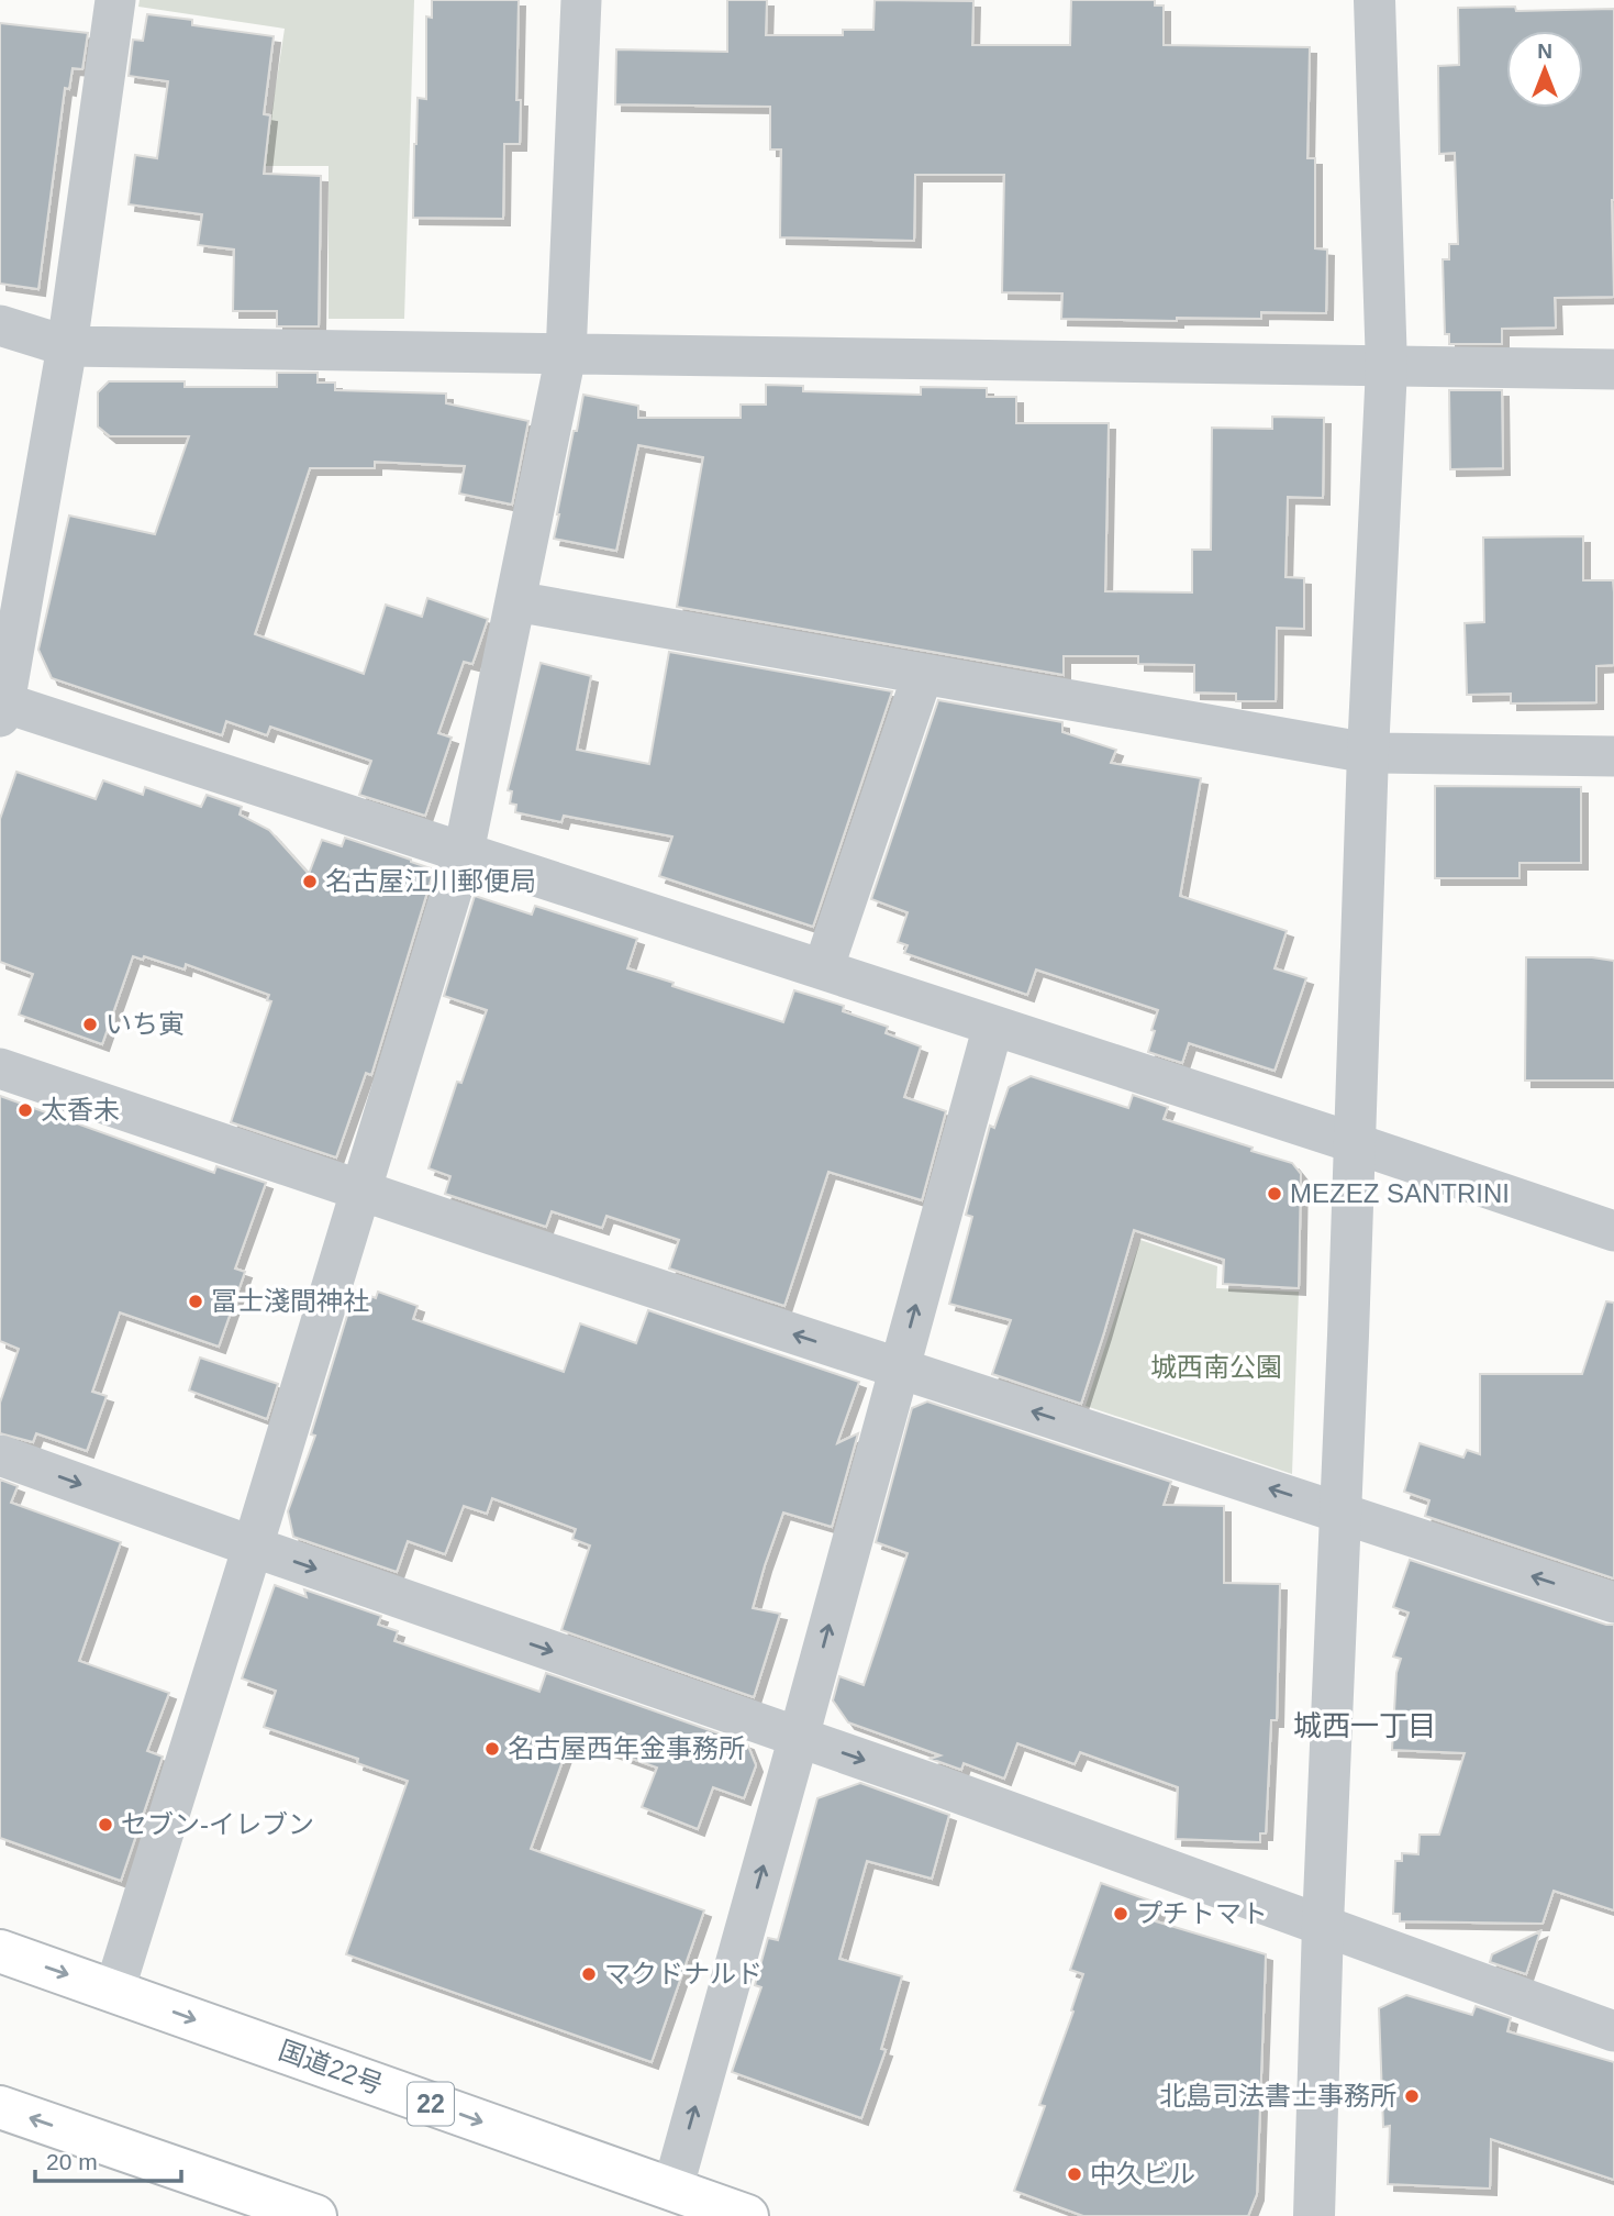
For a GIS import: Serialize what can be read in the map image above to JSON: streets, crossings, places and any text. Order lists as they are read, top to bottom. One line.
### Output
{"streets":{"highway":["国道22号","22"]},"districts":["城西一丁目"],"parks":["城西南公園"],"places":["名古屋江川郵便局","いち寅","太香未","MEZEZ SANTRINI","冨士淺間神社","名古屋西年金事務所","セブン-イレブン","プチトマト","マクドナルド","北島司法書士事務所","中久ビル"],"scale_bar":"20 m","north":"top"}
